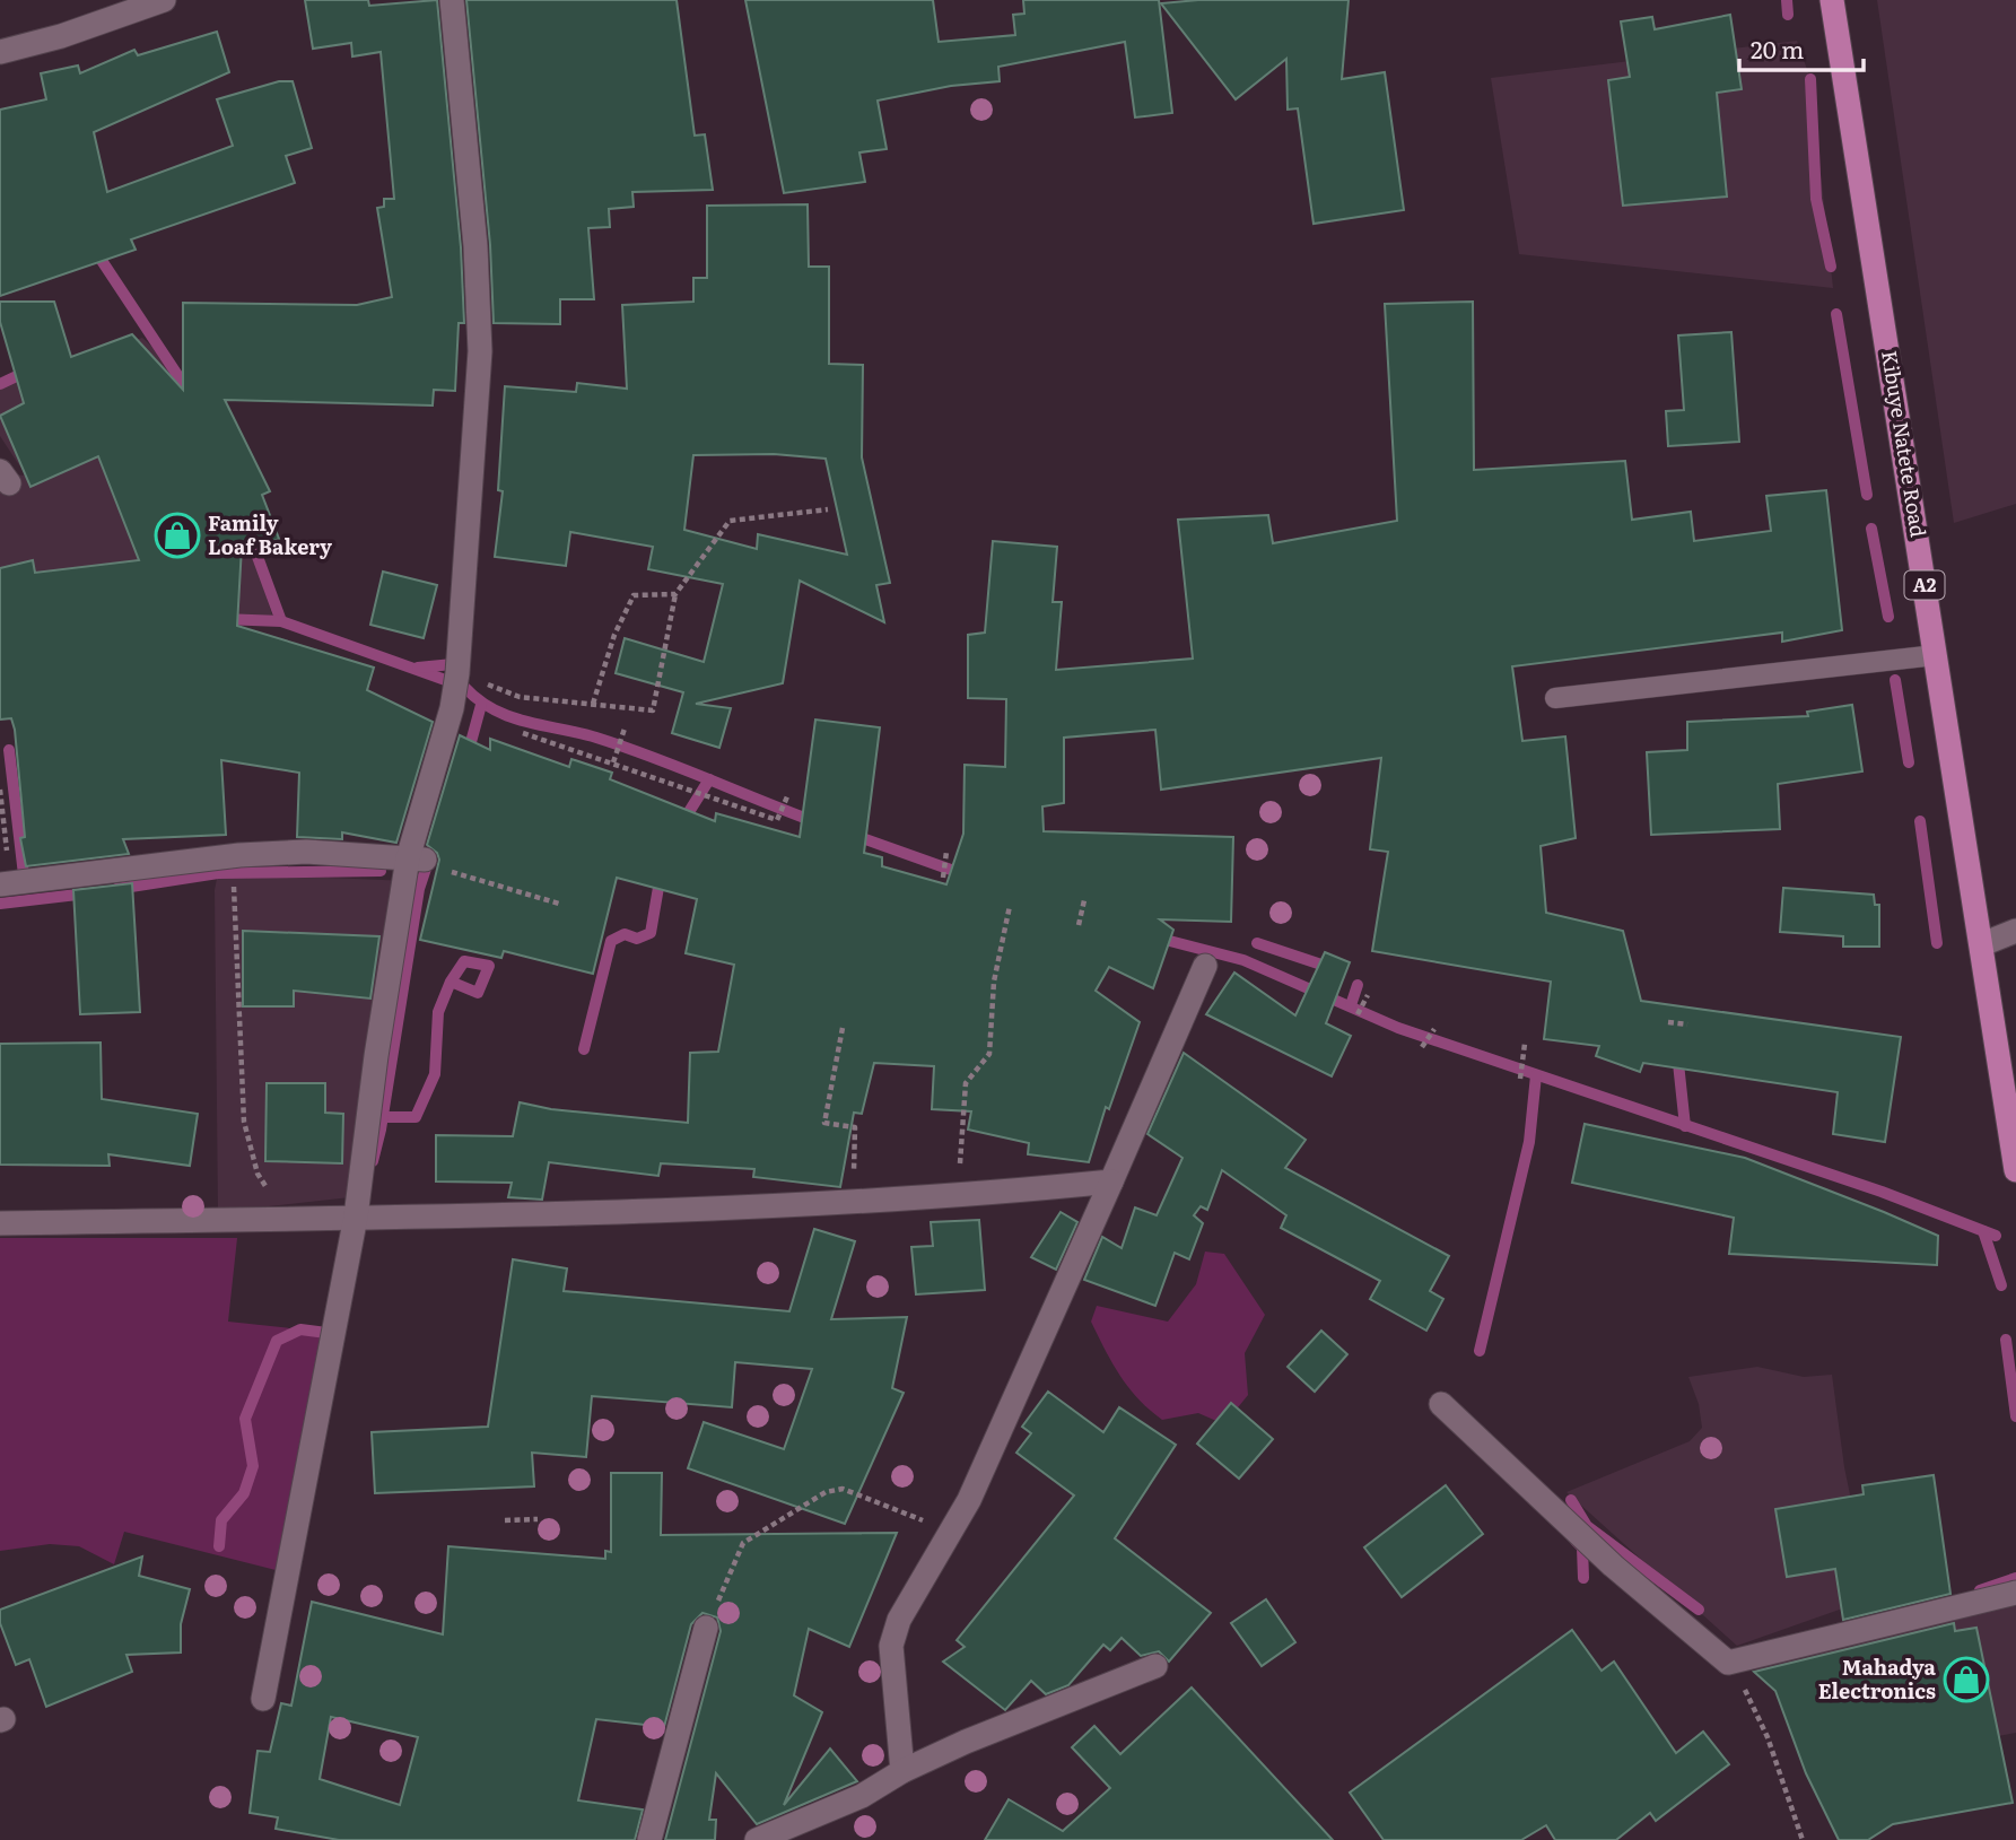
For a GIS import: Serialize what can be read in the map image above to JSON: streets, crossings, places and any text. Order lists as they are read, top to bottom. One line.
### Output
{"streets":{"main road":["Kibuye Natete Road","A2"]},"places":{"shop":["Family Loaf Bakery","Mahadya Electronics"]},"scale_bar":"20 m"}
